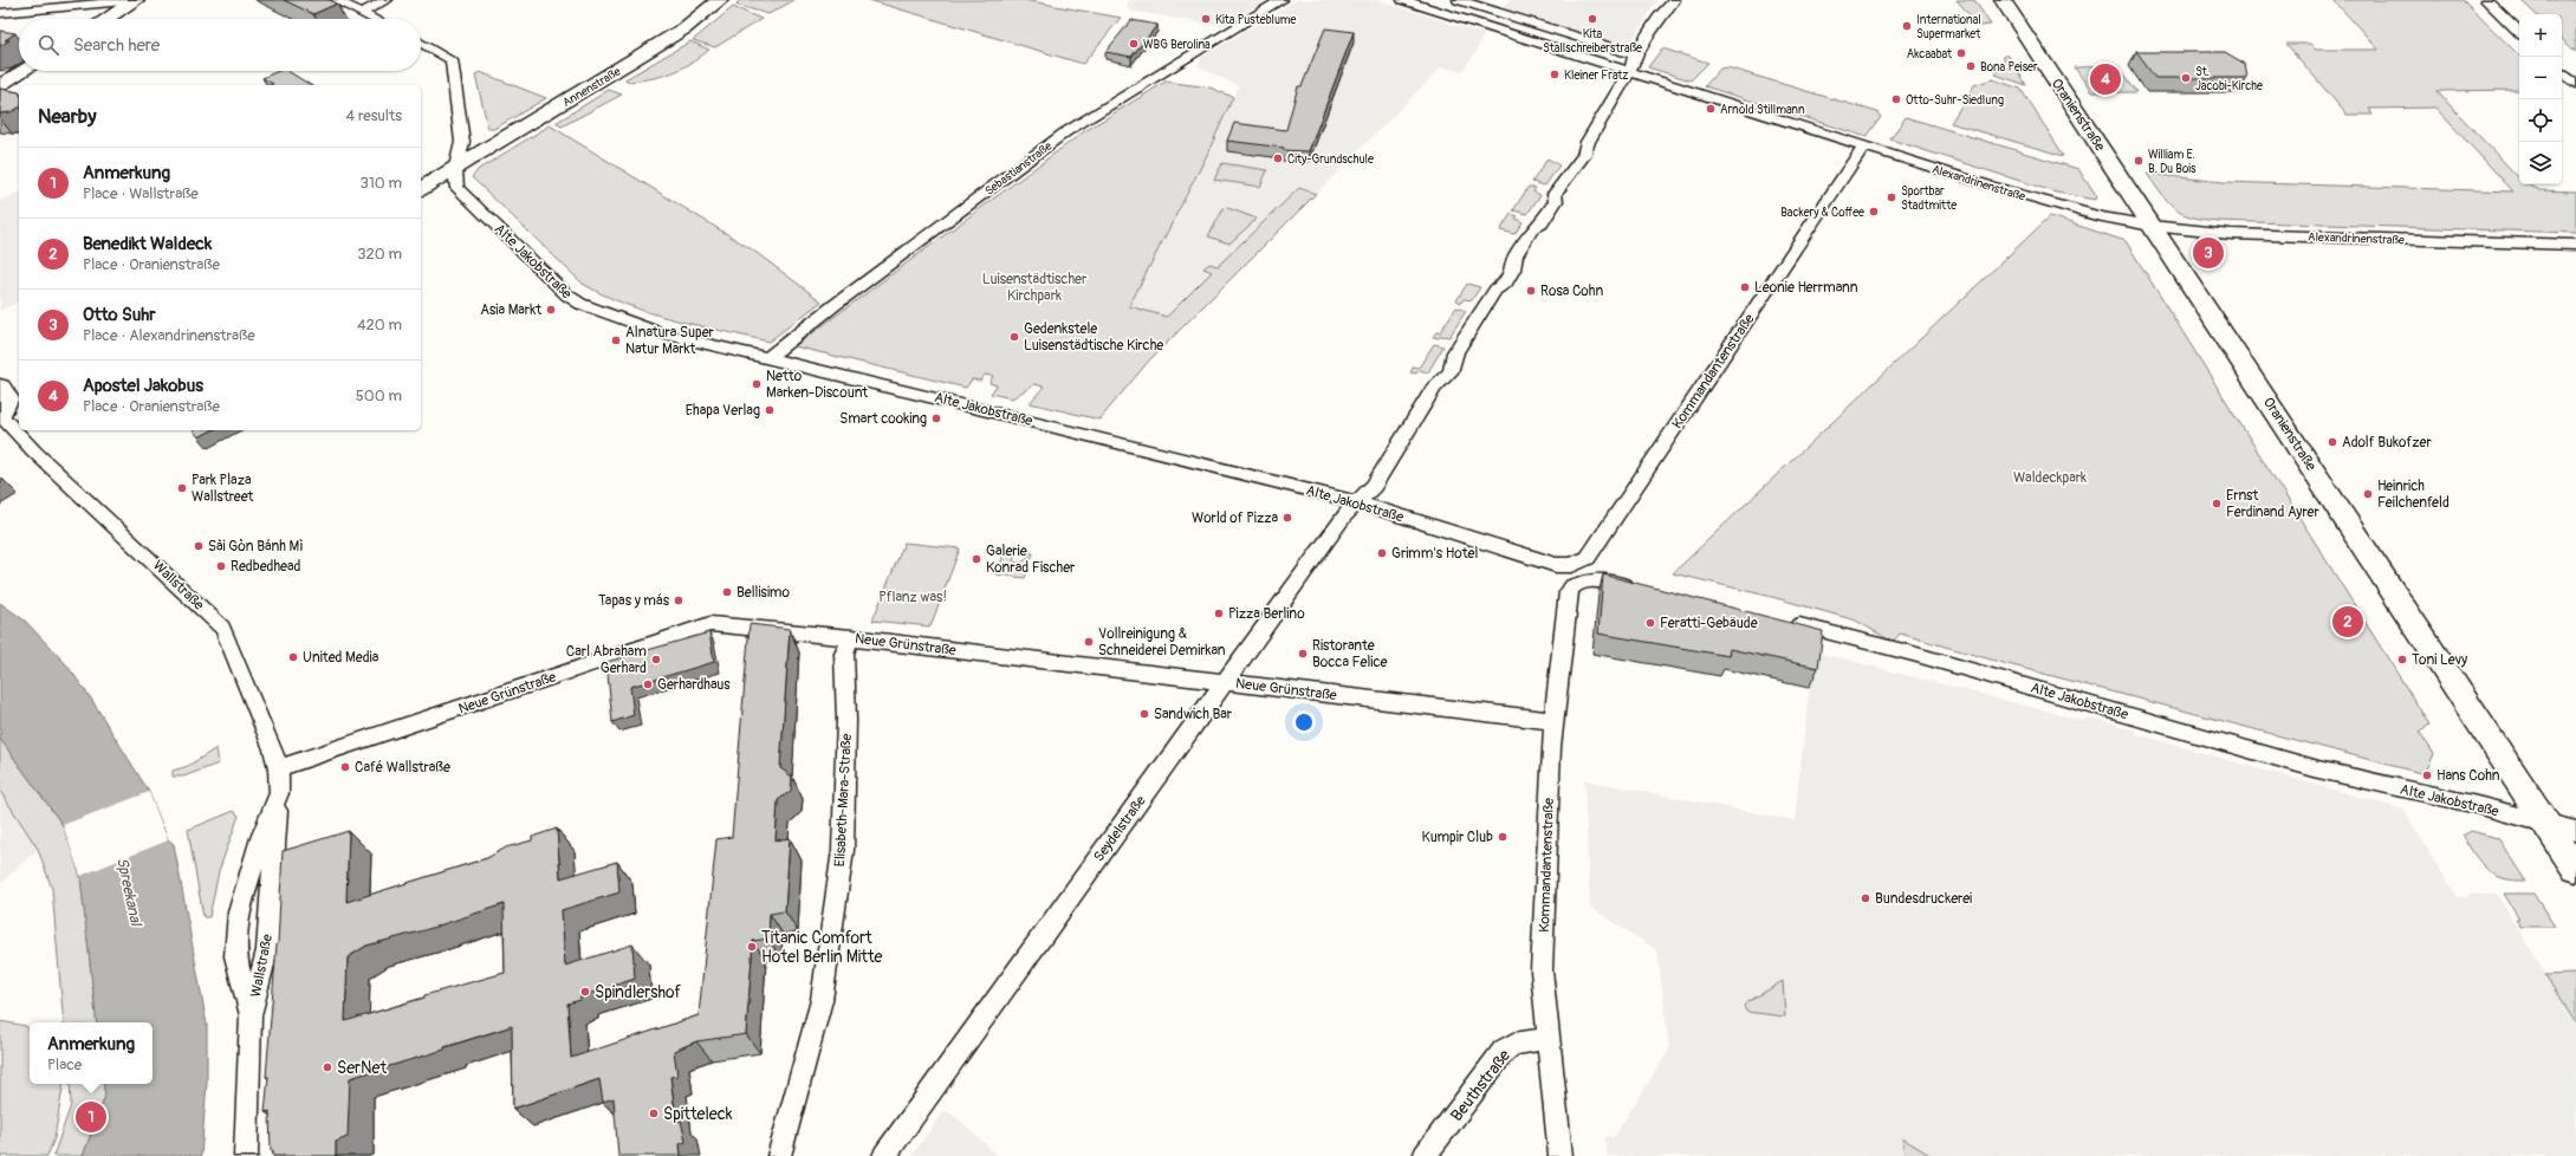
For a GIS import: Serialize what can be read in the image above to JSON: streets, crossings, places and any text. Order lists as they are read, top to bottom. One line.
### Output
{"streets":{"main road":["Annenstraße","Oranienstraße"],"street":["Sebastianstraße","Alexandrinenstraße","Alte Jakobstraße","Kommandantenstraße","Wallstraße","Neue Grünstraße","Elisabeth-Mara-Straße","Seydelstraße","Beuthstraße"]},"crossings":[["Annenstraße","Alte Jakobstraße"],["Oranienstraße","Alexandrinenstraße"],["Oranienstraße","Alte Jakobstraße"],["Sebastianstraße","Alte Jakobstraße"],["Alexandrinenstraße","Kommandantenstraße"],["Alexandrinenstraße","Seydelstraße"],["Alte Jakobstraße","Kommandantenstraße"],["Alte Jakobstraße","Seydelstraße"],["Kommandantenstraße","Neue Grünstraße"],["Kommandantenstraße","Beuthstraße"],["Wallstraße","Neue Grünstraße"],["Neue Grünstraße","Elisabeth-Mara-Straße"],["Neue Grünstraße","Seydelstraße"]],"water":["Spreekanal"],"parks":["Luisenstädtischer Kirchpark","Waldeckpark","Pflanz was!"],"places":["Kita Pusteblume","Kita Stallschreiberstraße","International Supermarket","WBG Berolina","Akcaabat","Bona Peiser","Kleiner Fratz","St. Jacobi-Kirche","Otto-Suhr-Siedlung","Arnold Stillmann","City-Grundschule","William E. B. Du Bois","Sportbar Stadtmitte","Backery & Coffee","Leonie Herrmann","Rosa Cohn","Asia Markt","Gedenkstele Luisenstädtische Kirche","Alnatura Super Natur Markt","Netto Marken-Discount","Ehapa Verlag","Smart cooking","Adolf Bukofzer","Park Plaza Wallstreet","Heinrich Feilchenfeld","Ernst Ferdinand Ayrer","World of Pizza","Sài Gòn Bánh Mì","Grimm's Hotel","Galerie Konrad Fischer","Redbedhead","Bellisimo","Tapas y más","Pizza Berlino","Feratti-Gebäude","Vollreinigung & Schneiderei Demirkan","Ristorante Bocca Felice","United Media","Carl Abraham Gerhard","Toni Levy","Gerhardhaus","Sandwich Bar","Café Wallstraße","Hans Cohn","Kumpir Club","Bundesdruckerei","Titanic Comfort Hotel Berlin Mitte","Spindlershof","SerNet","Spitteleck"],"page":{"map_buttons":["+","−"],"search":"Search here","pins":["4","3","2","1"],"heading":["Nearby","4 results"],"list":[{"mark":"1","name":"Anmerkung","note":"Place · Wallstraße","value":"310 m"},{"mark":"2","name":"Benedikt Waldeck","note":"Place · Oranienstraße","value":"320 m"},{"mark":"3","name":"Otto Suhr","note":"Place · Alexandrinenstraße","value":"420 m"},{"mark":"4","name":"Apostel Jakobus","note":"Place · Oranienstraße","value":"500 m"}],"popup":["Anmerkung","Place"]}}
